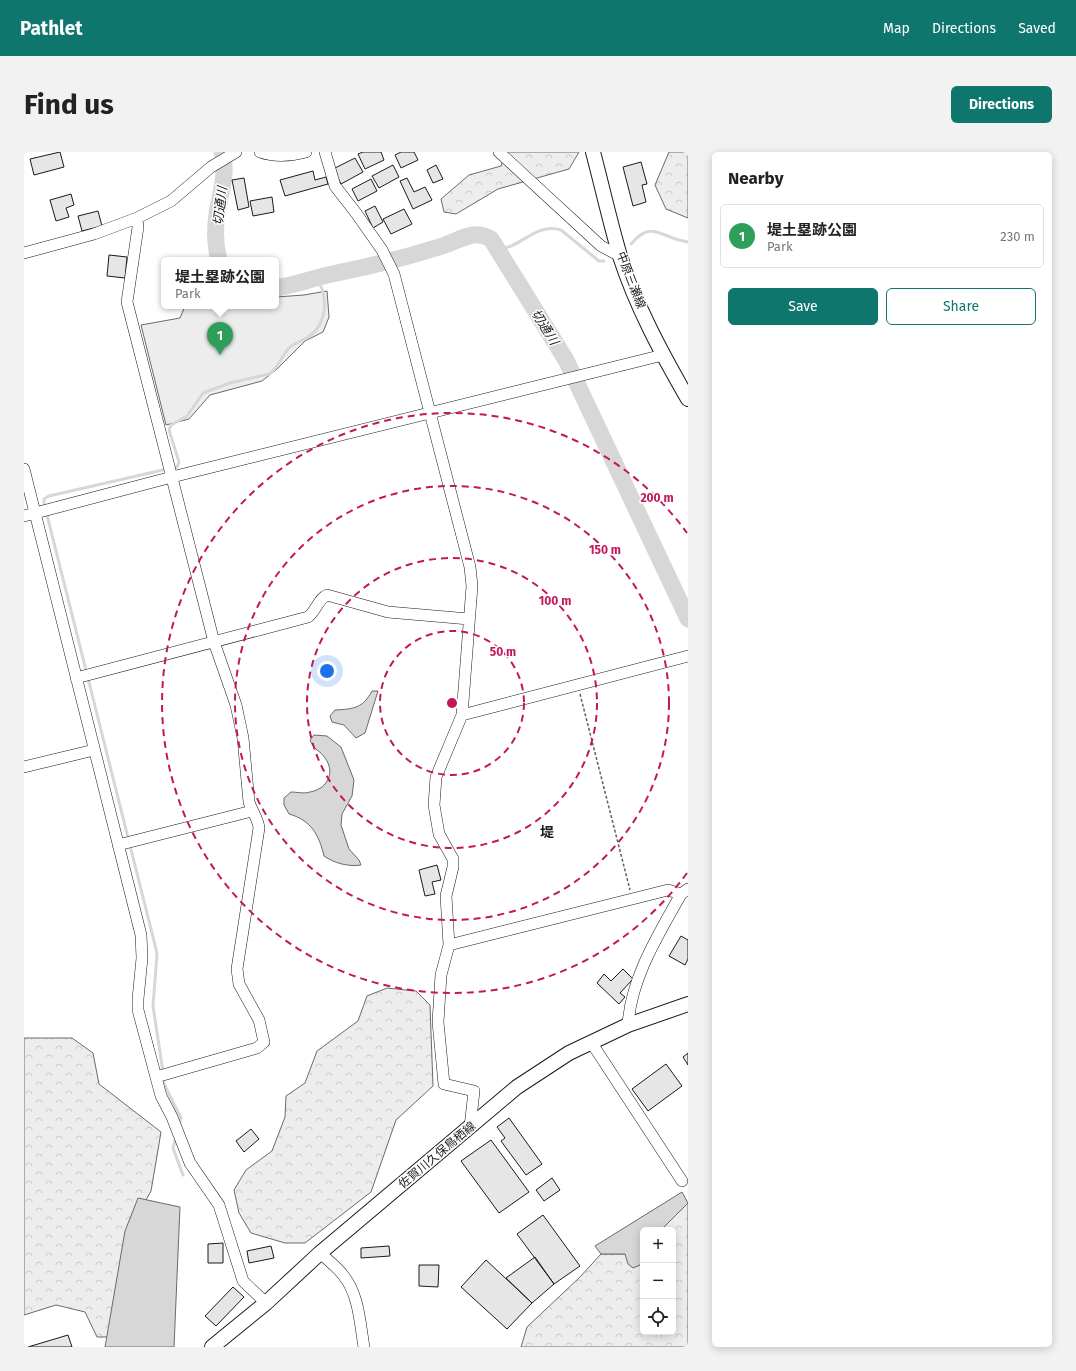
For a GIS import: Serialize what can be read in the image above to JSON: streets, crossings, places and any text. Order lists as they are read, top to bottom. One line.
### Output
{"streets":{"main road":["中原三瀬線","佐賀川久保鳥栖線"]},"districts":["堤"],"water":["切通川"],"page":{"header":"Pathlet","nav":["Map","Directions","Saved"],"buttons":["Directions",["Save","Share"]],"title":"Find us","heading":"Nearby","list":[{"mark":"1","name":"堤土塁跡公園","note":"Park","value":"230 m"}],"popup":["堤土塁跡公園","Park"],"pins":"1","map_buttons":["+","−"]},"rings":["200 m","150 m","100 m","50 m"]}
